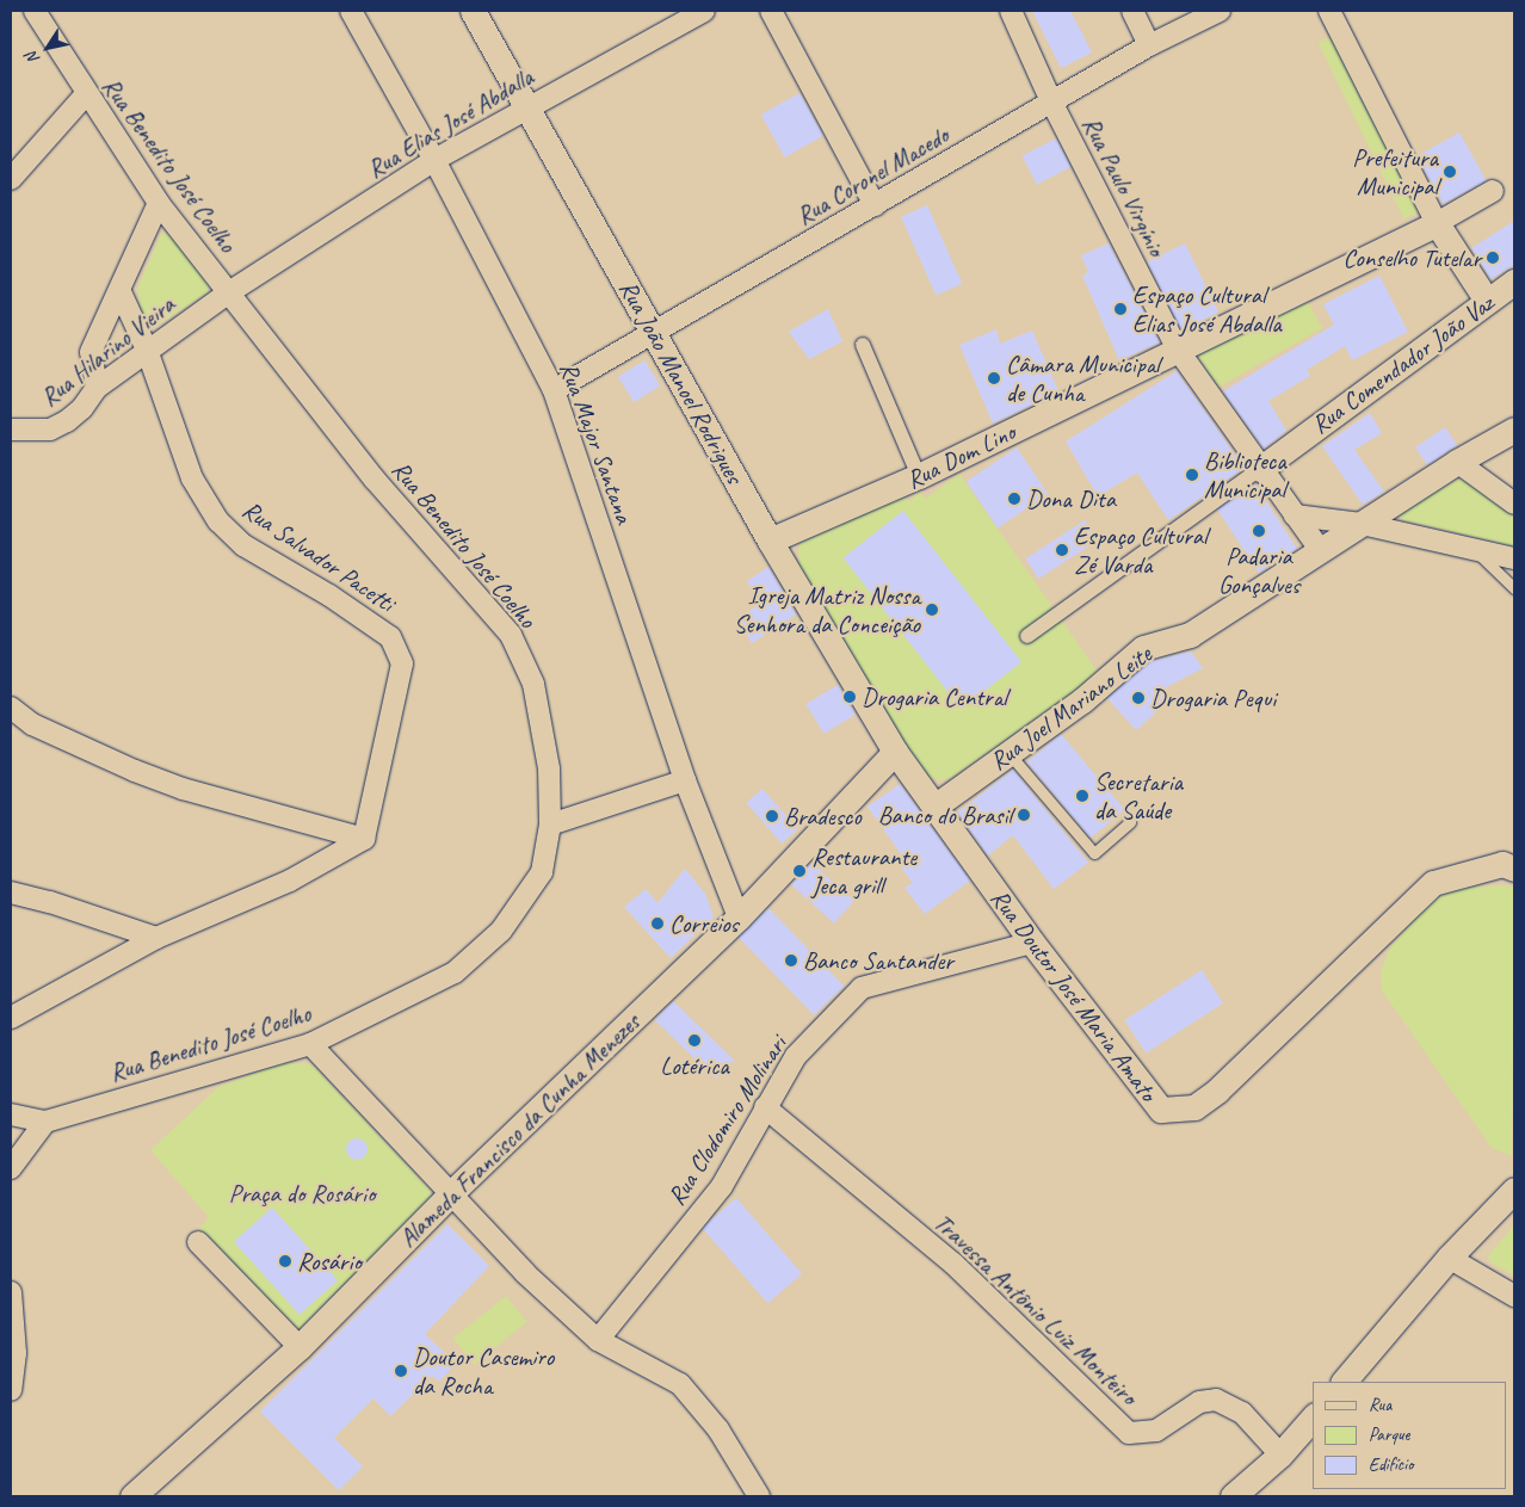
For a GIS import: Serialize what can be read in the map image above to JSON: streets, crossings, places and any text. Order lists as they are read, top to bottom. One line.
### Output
{"streets":{"street":["Rua Elias José Abdalla","Rua Benedito José Coelho","Rua Coronel Macedo","Rua Paulo Virgínio","Rua Hilarino Vieira","Rua Comendador João Vaz","Rua João Manoel Rodrigues","Rua Major Santana","Rua Dom Lino","Rua Salvador Pacetti","Rua Joel Mariano Leite","Rua Doutor José Maria Amato","Rua Clodomiro Molinari","Alameda Francisco da Cunha Menezes","Travessa Antônio Luiz Monteiro"]},"crossings":[["Rua Elias José Abdalla","Rua Benedito José Coelho"],["Rua Elias José Abdalla","Rua Hilarino Vieira"],["Rua Elias José Abdalla","Rua João Manoel Rodrigues"],["Rua Elias José Abdalla","Rua Major Santana"],["Rua Benedito José Coelho","Rua Hilarino Vieira"],["Rua Coronel Macedo","Rua Paulo Virgínio"],["Rua Coronel Macedo","Rua João Manoel Rodrigues"],["Rua Coronel Macedo","Rua Major Santana"],["Rua Paulo Virgínio","Rua Comendador João Vaz"],["Rua Paulo Virgínio","Rua Dom Lino"],["Rua Paulo Virgínio","Rua Joel Mariano Leite"],["Rua Hilarino Vieira","Rua Salvador Pacetti"],["Rua João Manoel Rodrigues","Rua Dom Lino"],["Rua João Manoel Rodrigues","Rua Doutor José Maria Amato"],["Rua João Manoel Rodrigues","Alameda Francisco da Cunha Menezes"],["Rua Major Santana","Alameda Francisco da Cunha Menezes"],["Rua Joel Mariano Leite","Rua Doutor José Maria Amato"],["Rua Doutor José Maria Amato","Rua Clodomiro Molinari"],["Rua Doutor José Maria Amato","Alameda Francisco da Cunha Menezes"],["Rua Clodomiro Molinari","Travessa Antônio Luiz Monteiro"]],"parks":["Praça do Rosário"],"places":["Prefeitura Municipal","Conselho Tutelar","Espaço Cultural Elias José Abdalla","Câmara Municipal de Cunha","Biblioteca Municipal","Dona Dita","Padaria Gonçalves","Espaço Cultural Zé Varda","Igreja Matriz Nossa Senhora da Conceição","Drogaria Central","Drogaria Pequi","Secretaria da Saúde","Banco do Brasil","Bradesco","Restaurante Jeca grill","Correios","Banco Santander","Lotérica","Rosário","Doutor Casemiro da Rocha"],"legend":["Rua","Parque","Edifício"],"north":"bottom left"}
